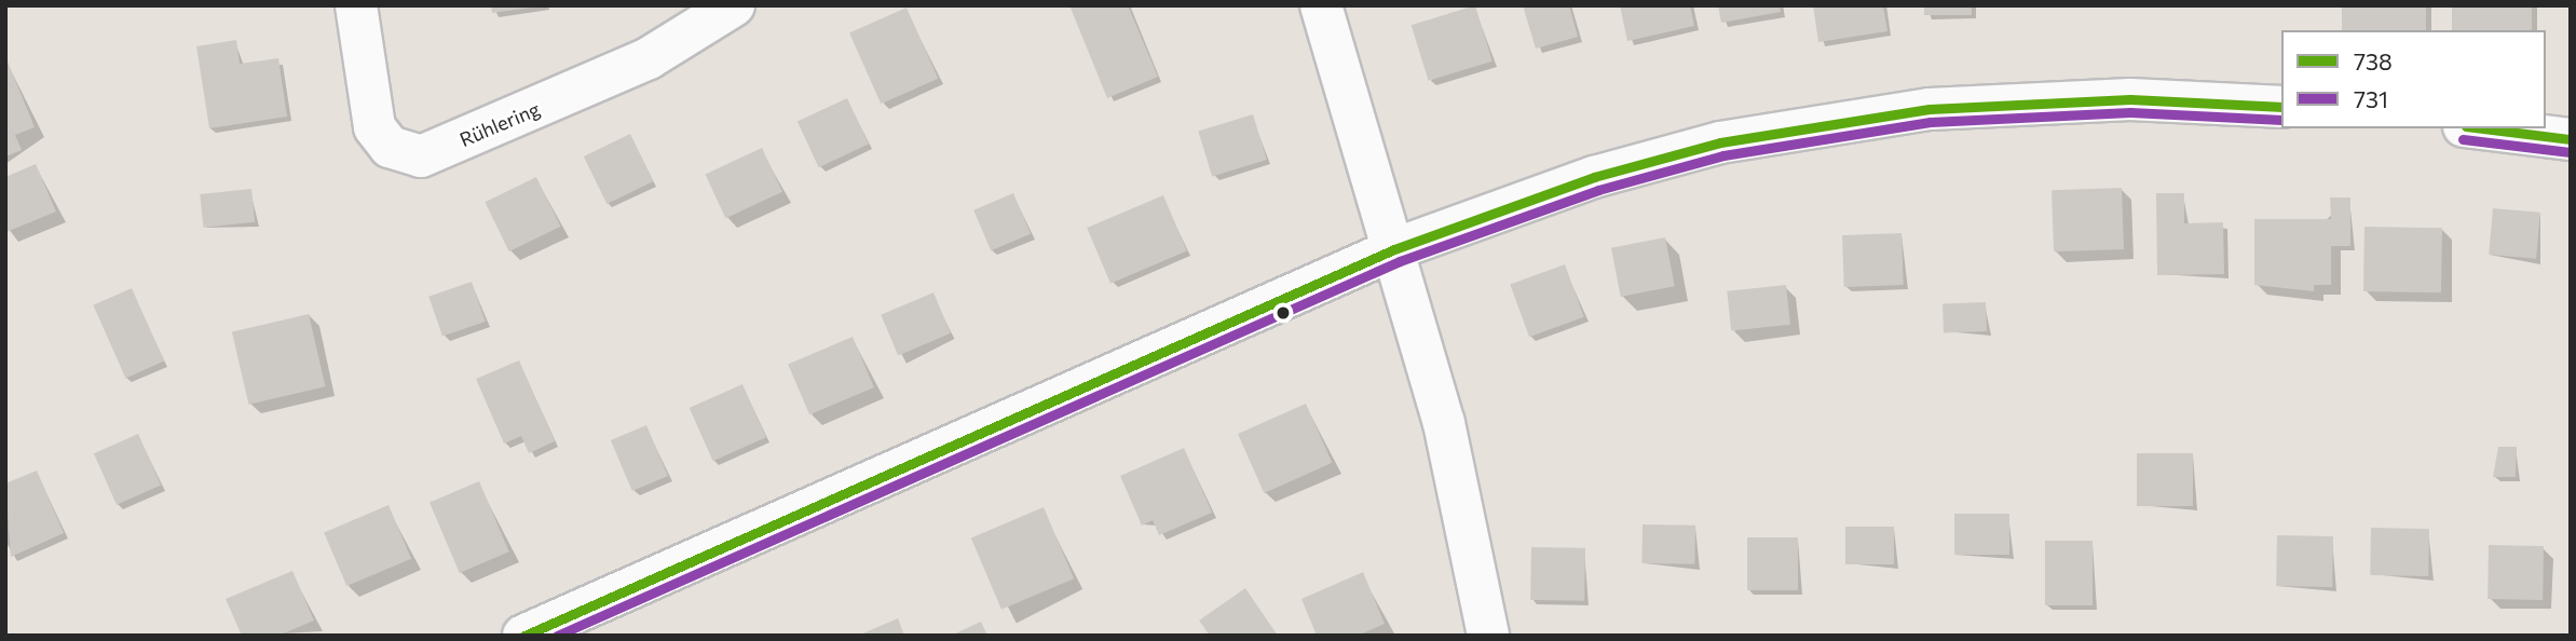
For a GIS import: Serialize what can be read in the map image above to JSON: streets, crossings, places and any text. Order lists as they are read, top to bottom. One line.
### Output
{"streets":{"street":["Rühlering"]},"lines":["transit line 738","transit line 731"],"legend":["738","731"]}
